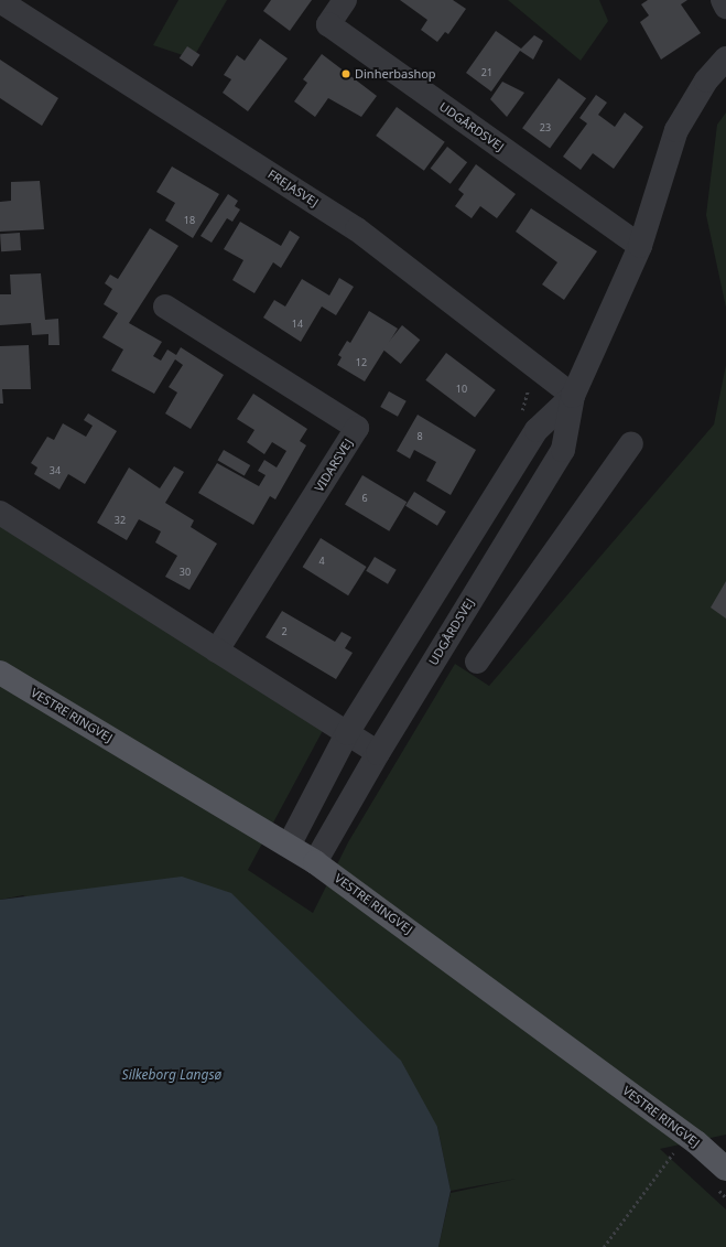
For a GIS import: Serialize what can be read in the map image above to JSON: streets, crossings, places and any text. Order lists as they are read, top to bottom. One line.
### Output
{"streets":{"main road":["VESTRE RINGVEJ"],"street":["UDGÅRDSVEJ","FREJASVEJ","VIDARSVEJ"]},"crossings":[["UDGÅRDSVEJ","FREJASVEJ"],["UDGÅRDSVEJ","VESTRE RINGVEJ"]],"water":["Silkeborg Langsø"],"places":["Dinherbashop"],"house_numbers":["21","23","18","14","12","10","8","34","6","32","4","30","2"]}
